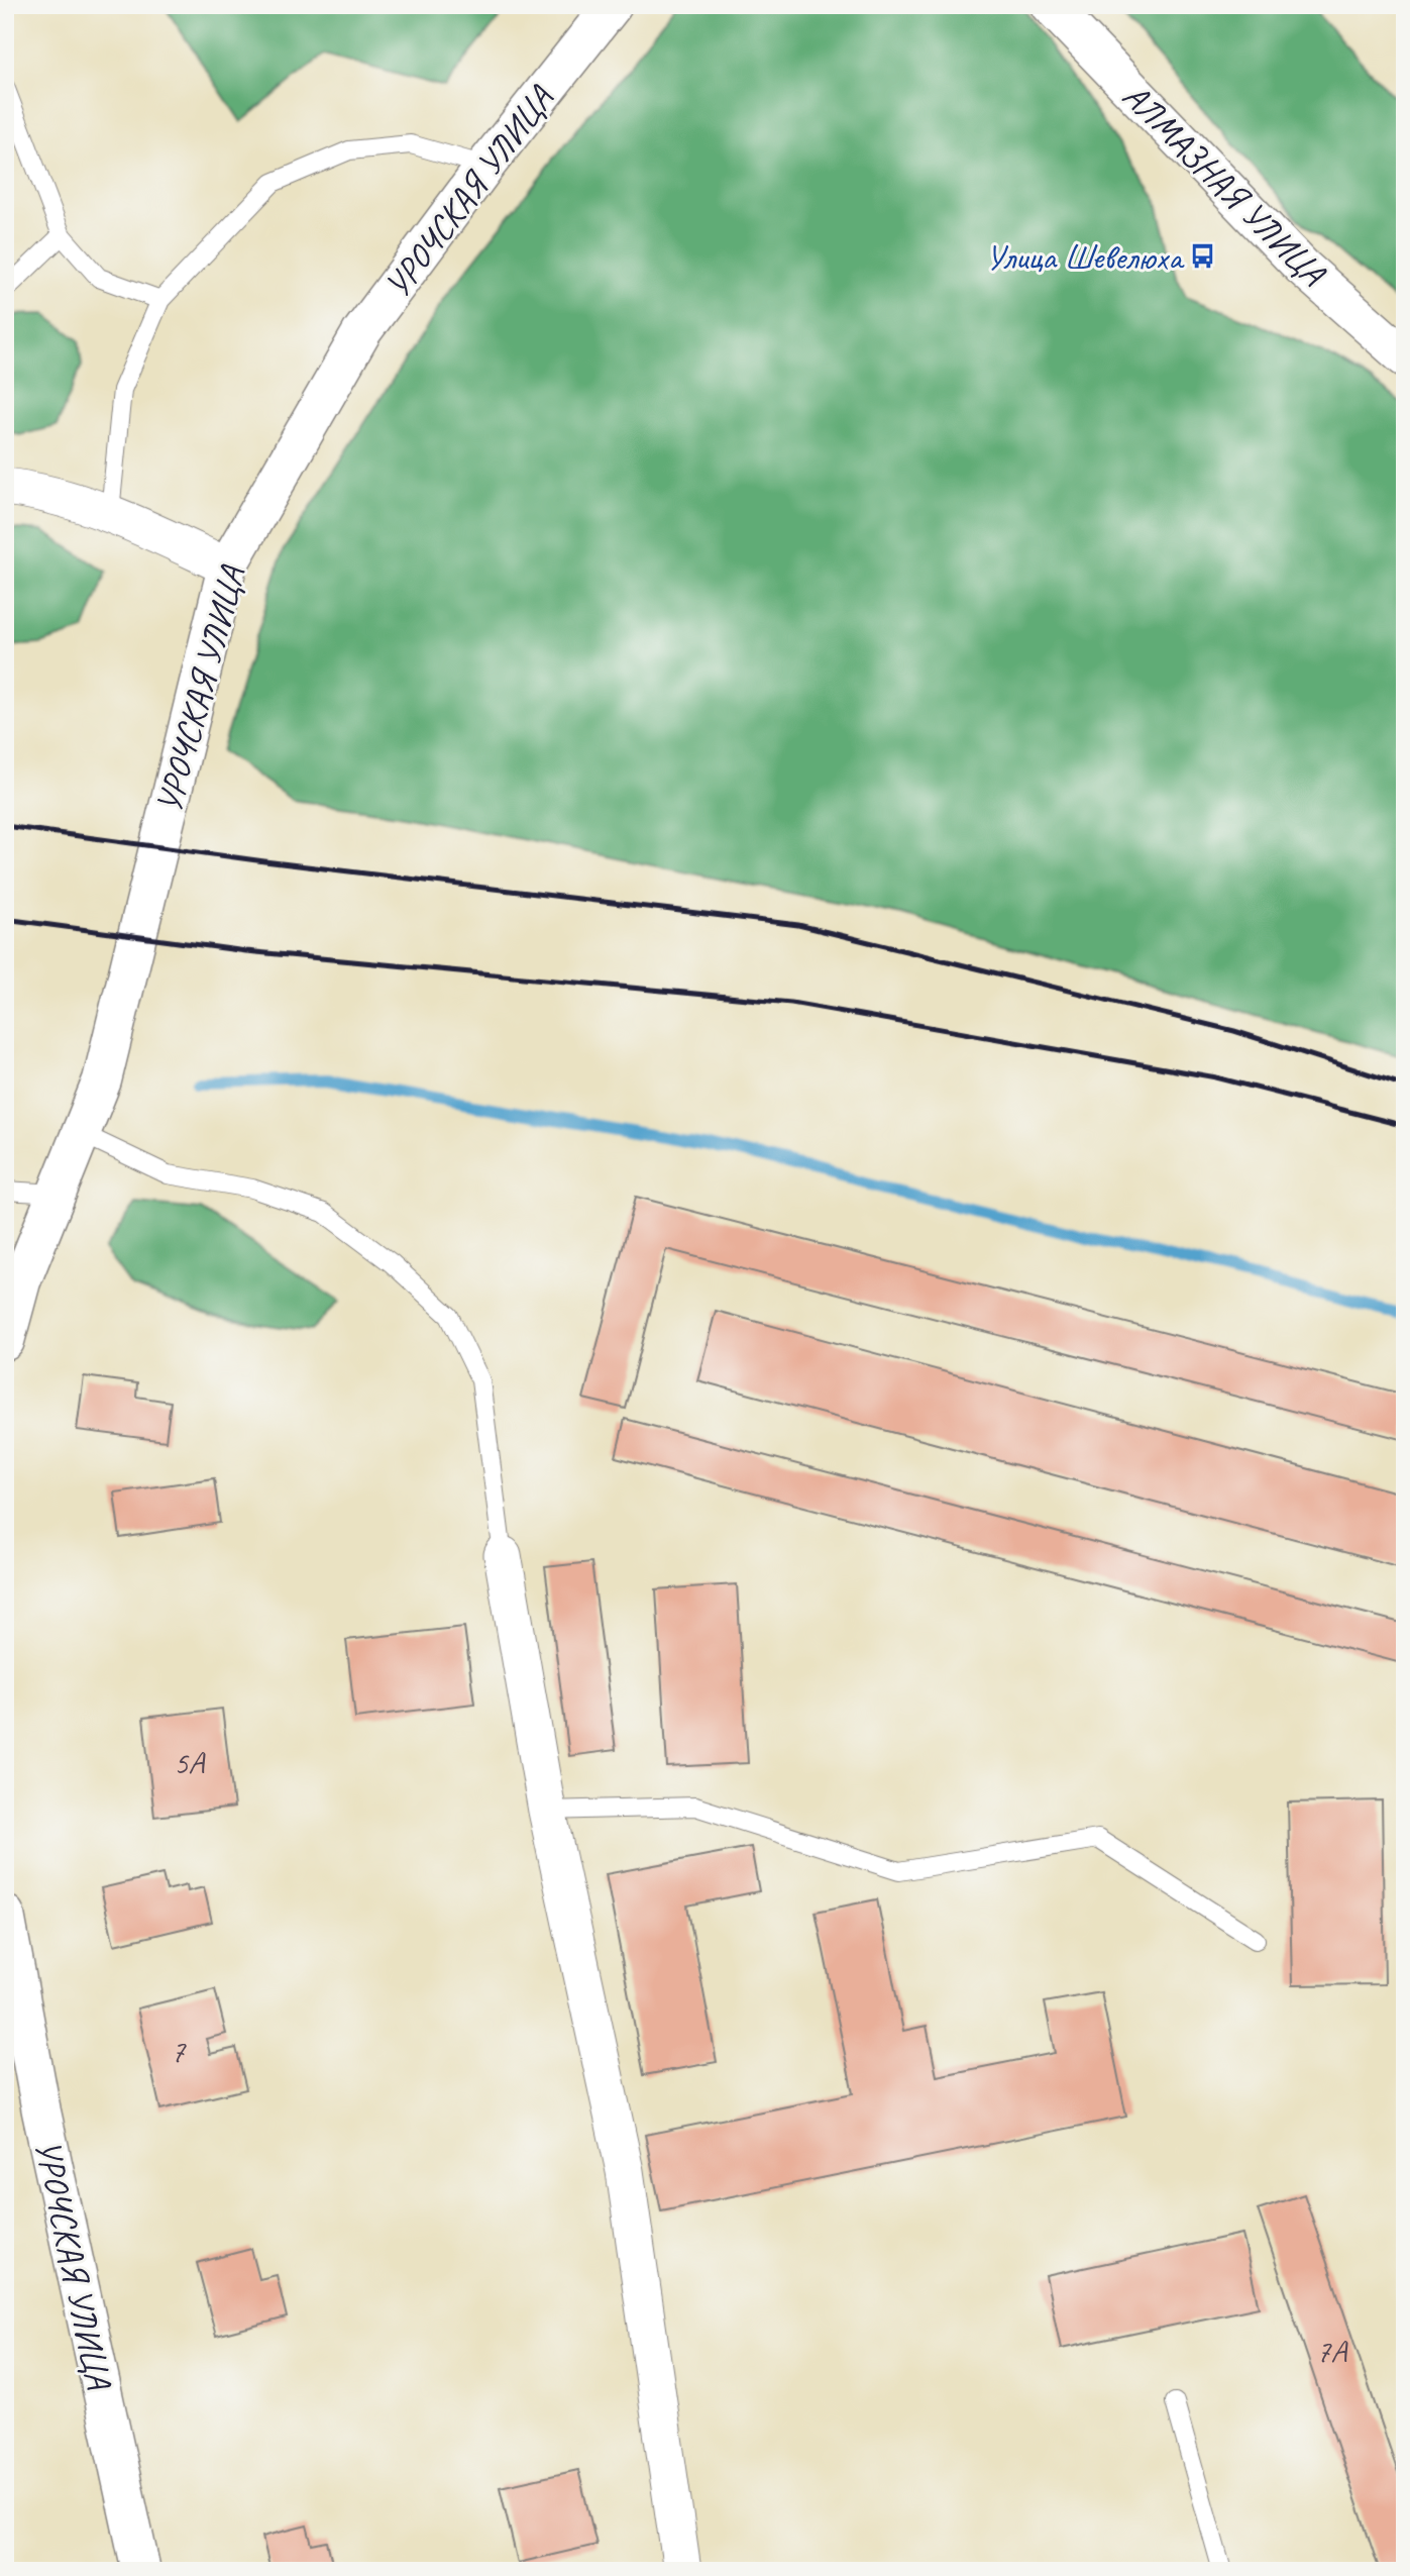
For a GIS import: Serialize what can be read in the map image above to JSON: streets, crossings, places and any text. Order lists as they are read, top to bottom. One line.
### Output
{"streets":{"main road":["АЛМАЗНАЯ УЛИЦА","УРОЧСКАЯ УЛИЦА"]},"places":{"bus stop":["Улица Шевелюха"]},"house_numbers":["5А","7","7А"]}
